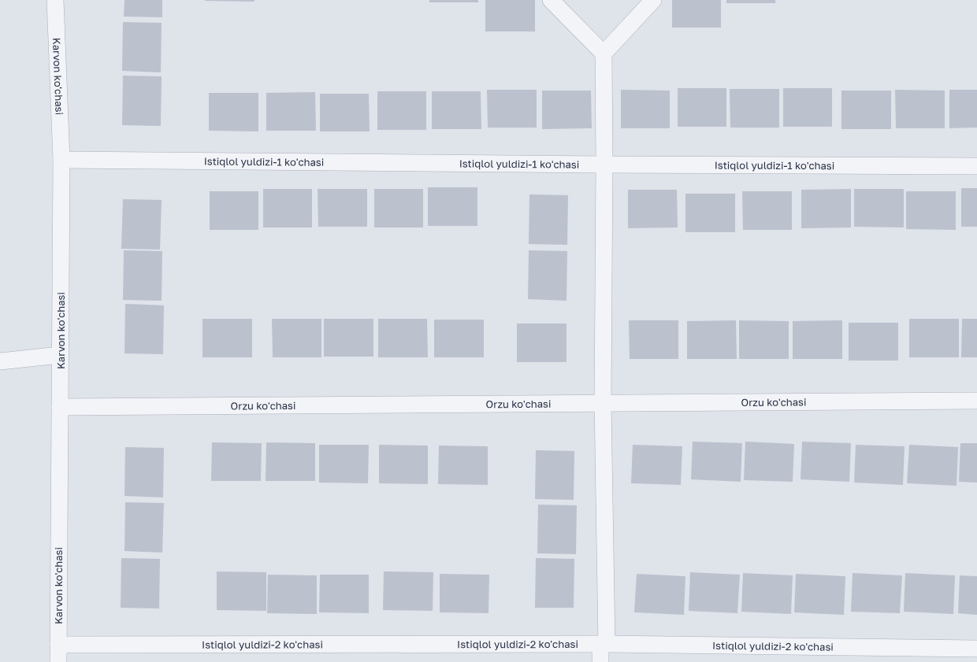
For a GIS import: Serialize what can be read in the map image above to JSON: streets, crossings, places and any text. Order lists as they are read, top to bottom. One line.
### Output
{"streets":{"street":["Karvon ko'chasi","Istiqlol yuldizi-1 ko'chasi","Orzu ko'chasi","Istiqlol yuldizi-2 ko'chasi"]},"crossings":[["Karvon ko'chasi","Istiqlol yuldizi-1 ko'chasi"],["Karvon ko'chasi","Orzu ko'chasi"],["Karvon ko'chasi","Istiqlol yuldizi-2 ko'chasi"]]}
